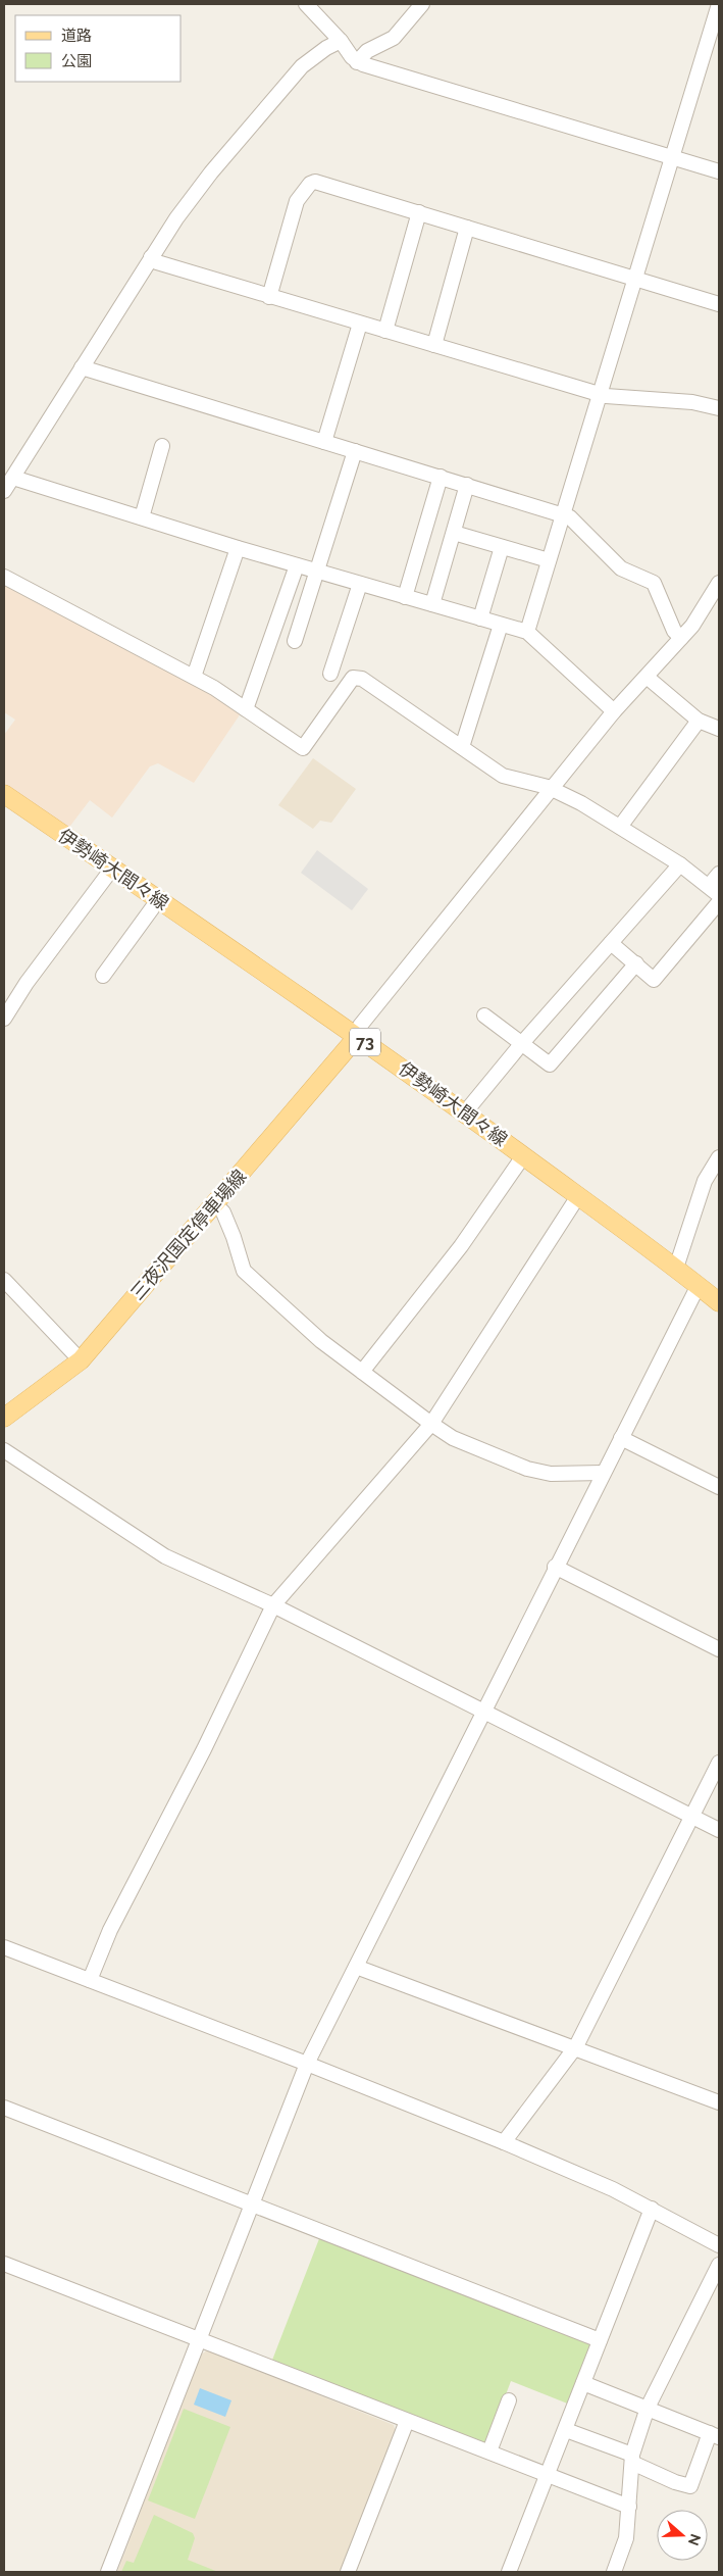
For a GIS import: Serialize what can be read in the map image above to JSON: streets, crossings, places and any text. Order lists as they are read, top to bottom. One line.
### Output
{"streets":{"main road":["伊勢崎大間々線","73","三夜沢国定停車場線"]},"crossings":[["伊勢崎大間々線","三夜沢国定停車場線"]],"legend":["道路","公園"],"north":"right"}
